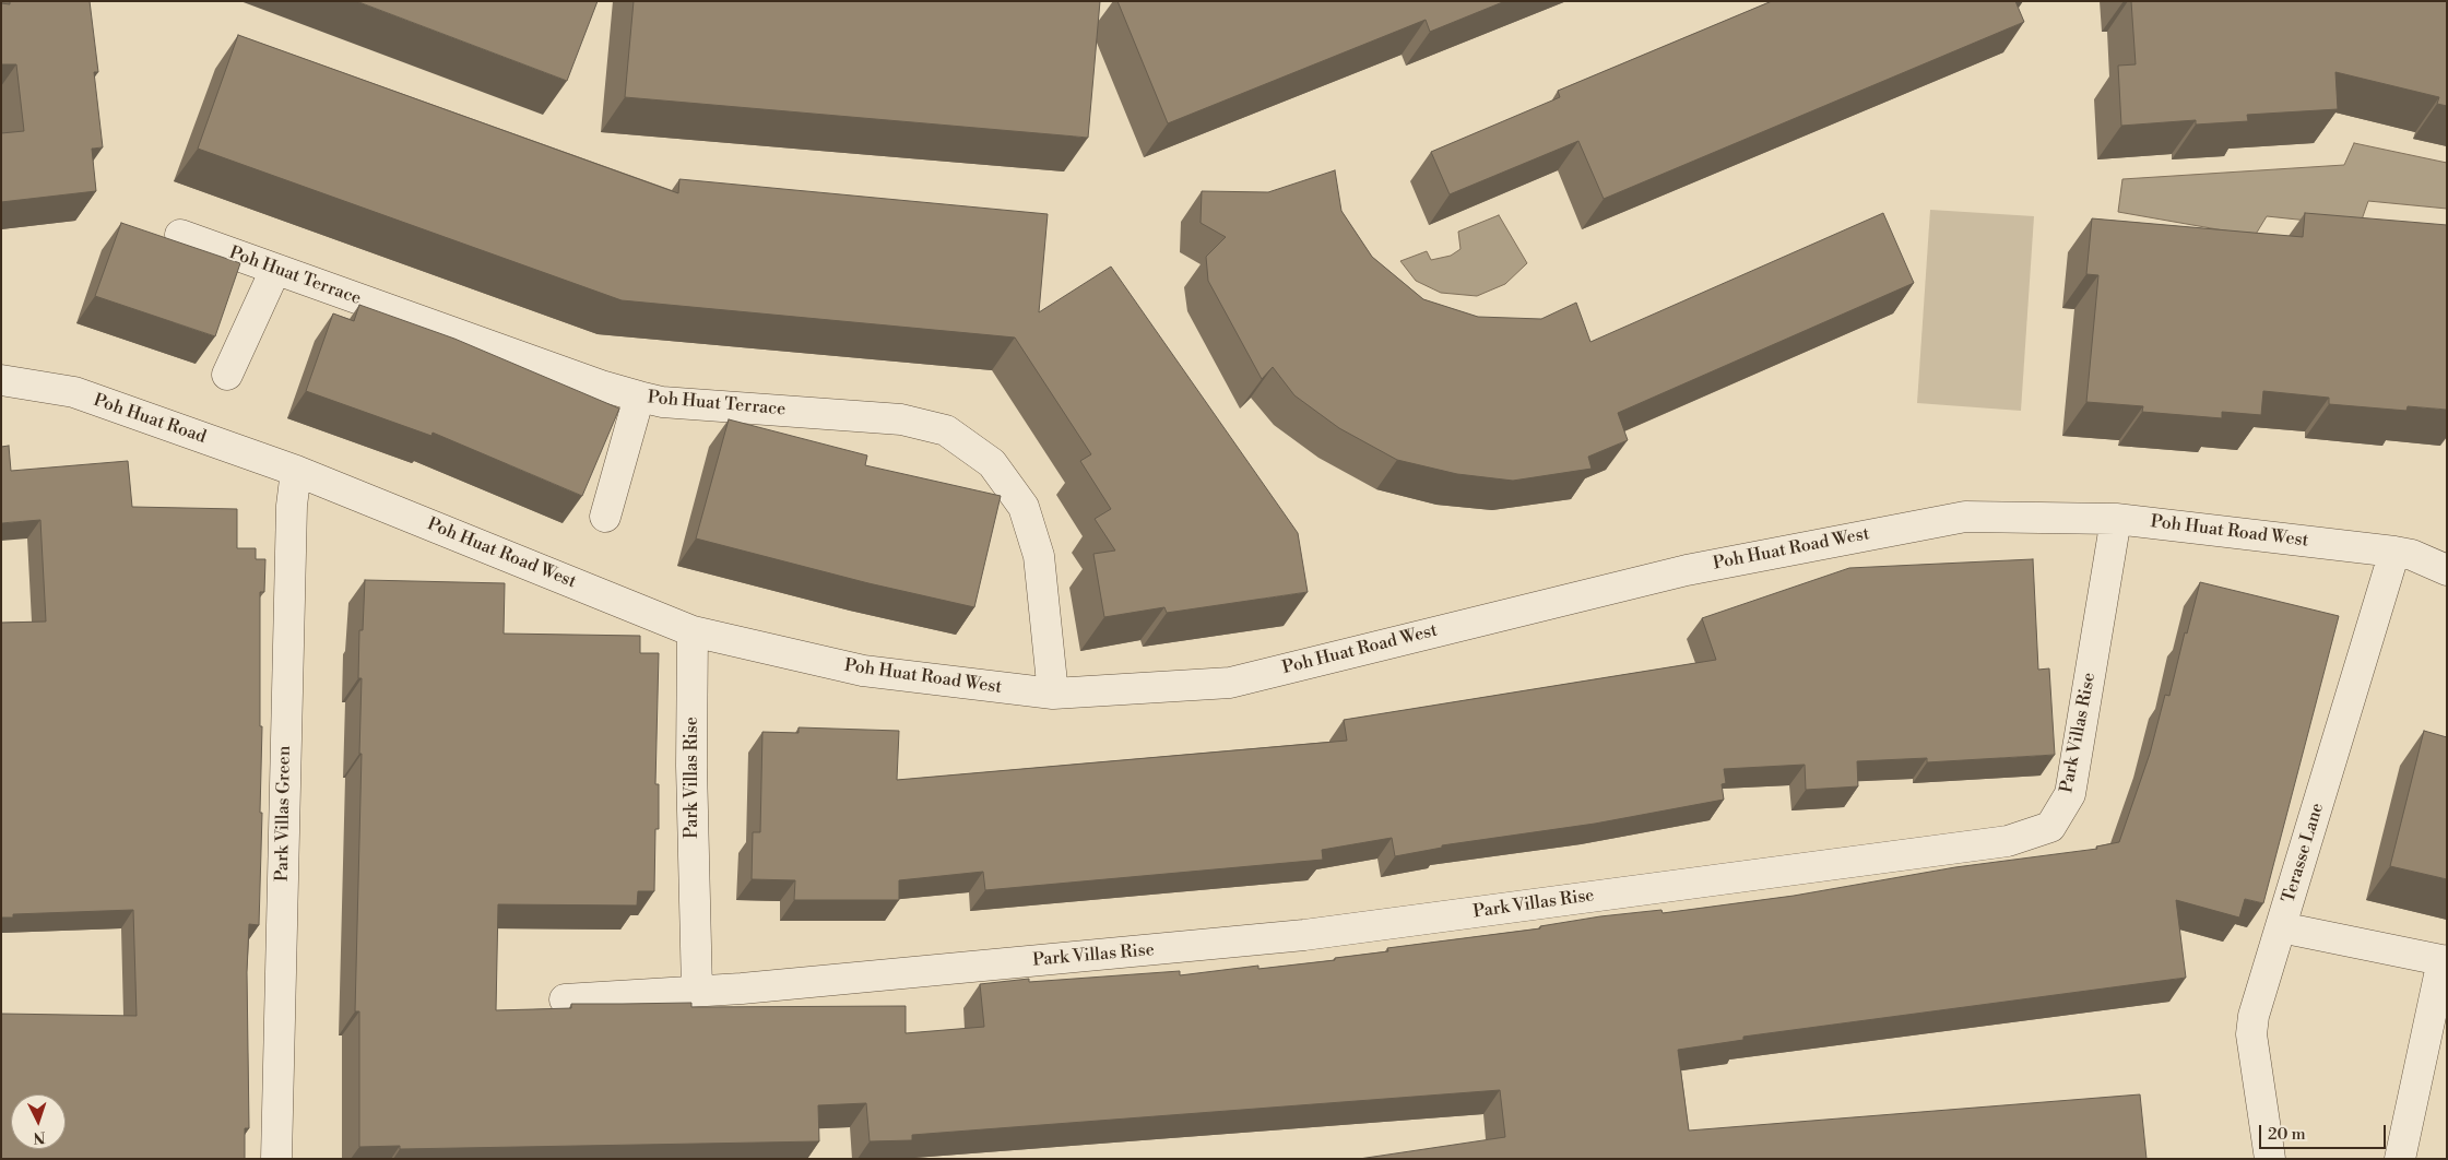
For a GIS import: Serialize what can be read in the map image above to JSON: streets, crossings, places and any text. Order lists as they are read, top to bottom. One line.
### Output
{"streets":{"street":["Poh Huat Terrace","Poh Huat Road","Poh Huat Road West","Park Villas Rise","Park Villas Green","Terasse Lane"]},"crossings":[["Poh Huat Terrace","Poh Huat Road West"],["Poh Huat Road","Poh Huat Road West"],["Poh Huat Road","Park Villas Green"],["Poh Huat Road West","Park Villas Rise"],["Poh Huat Road West","Park Villas Green"],["Poh Huat Road West","Terasse Lane"]],"scale_bar":"20 m","north":"bottom"}
